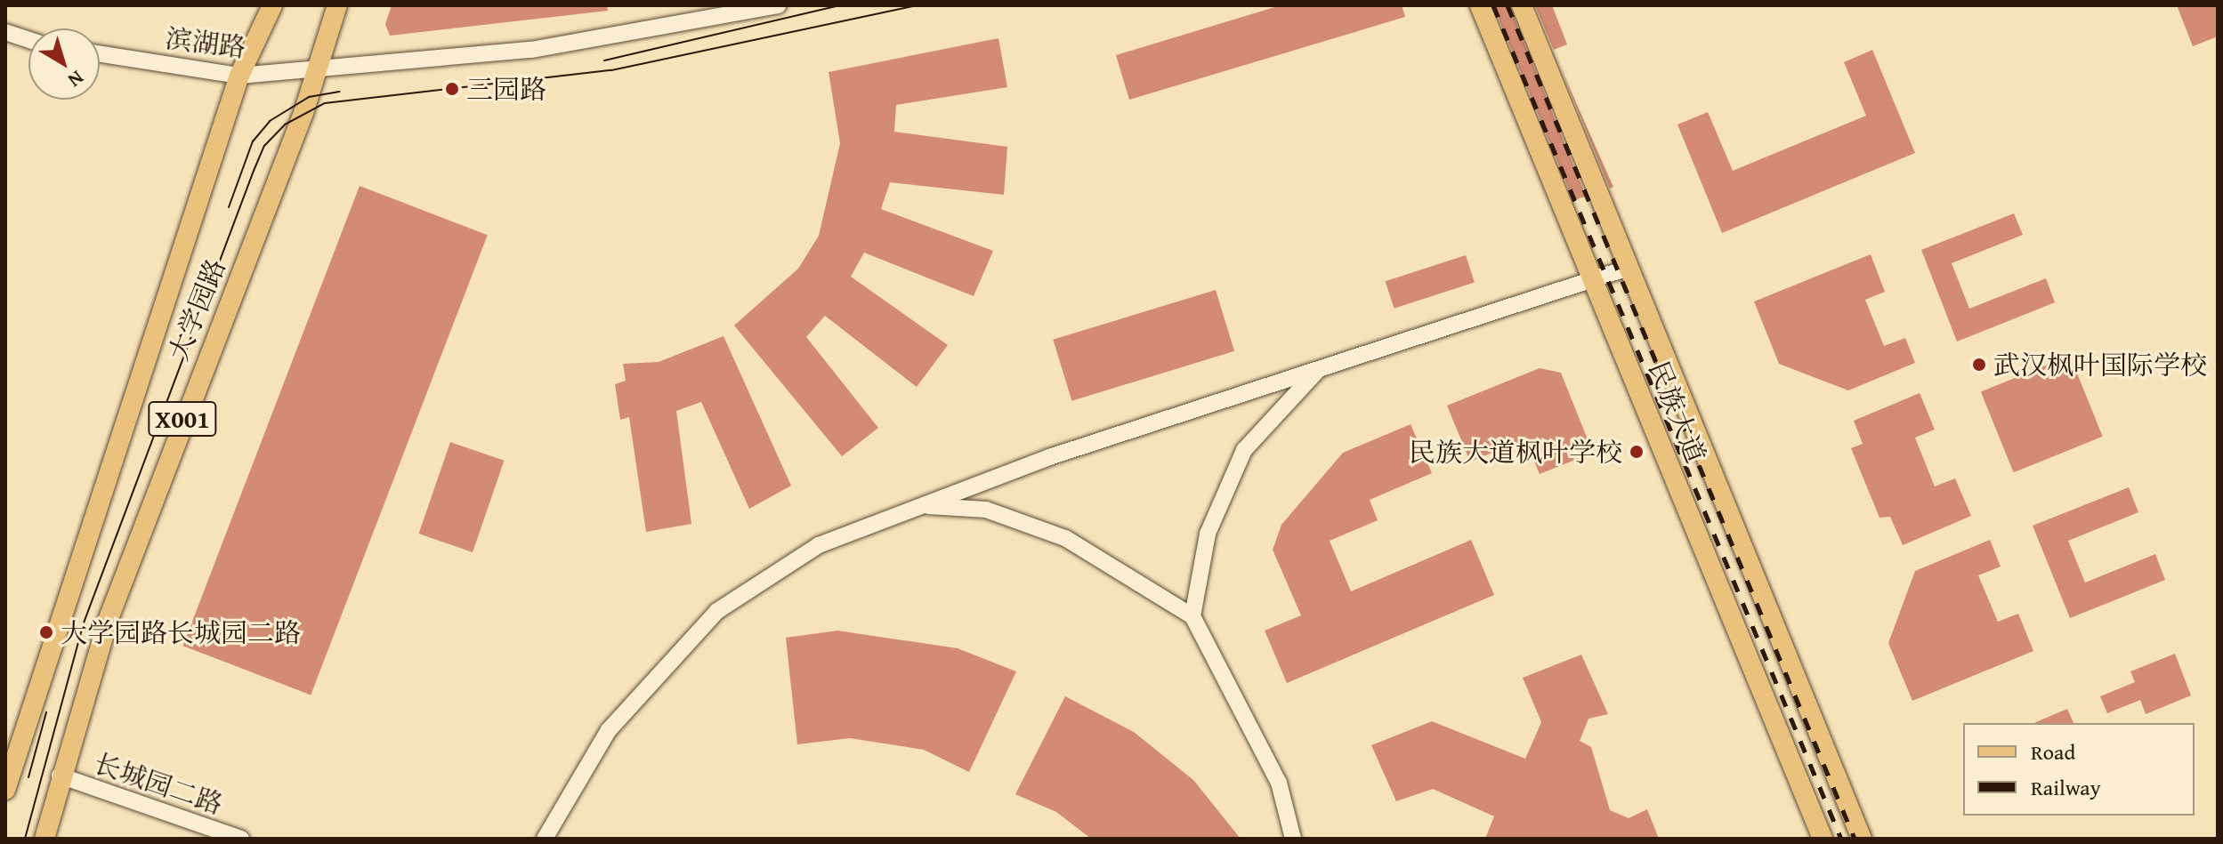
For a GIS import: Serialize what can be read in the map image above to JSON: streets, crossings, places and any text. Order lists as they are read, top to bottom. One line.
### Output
{"streets":{"main road":["大学园路","民族大道","X001"],"street":["滨湖路","长城园二路"]},"crossings":[["滨湖路","大学园路"],["大学园路","长城园二路"]],"places":["三园路","武汉枫叶国际学校","民族大道枫叶学校","大学园路长城园二路"],"legend":["Road","Railway"],"north":"bottom right"}
